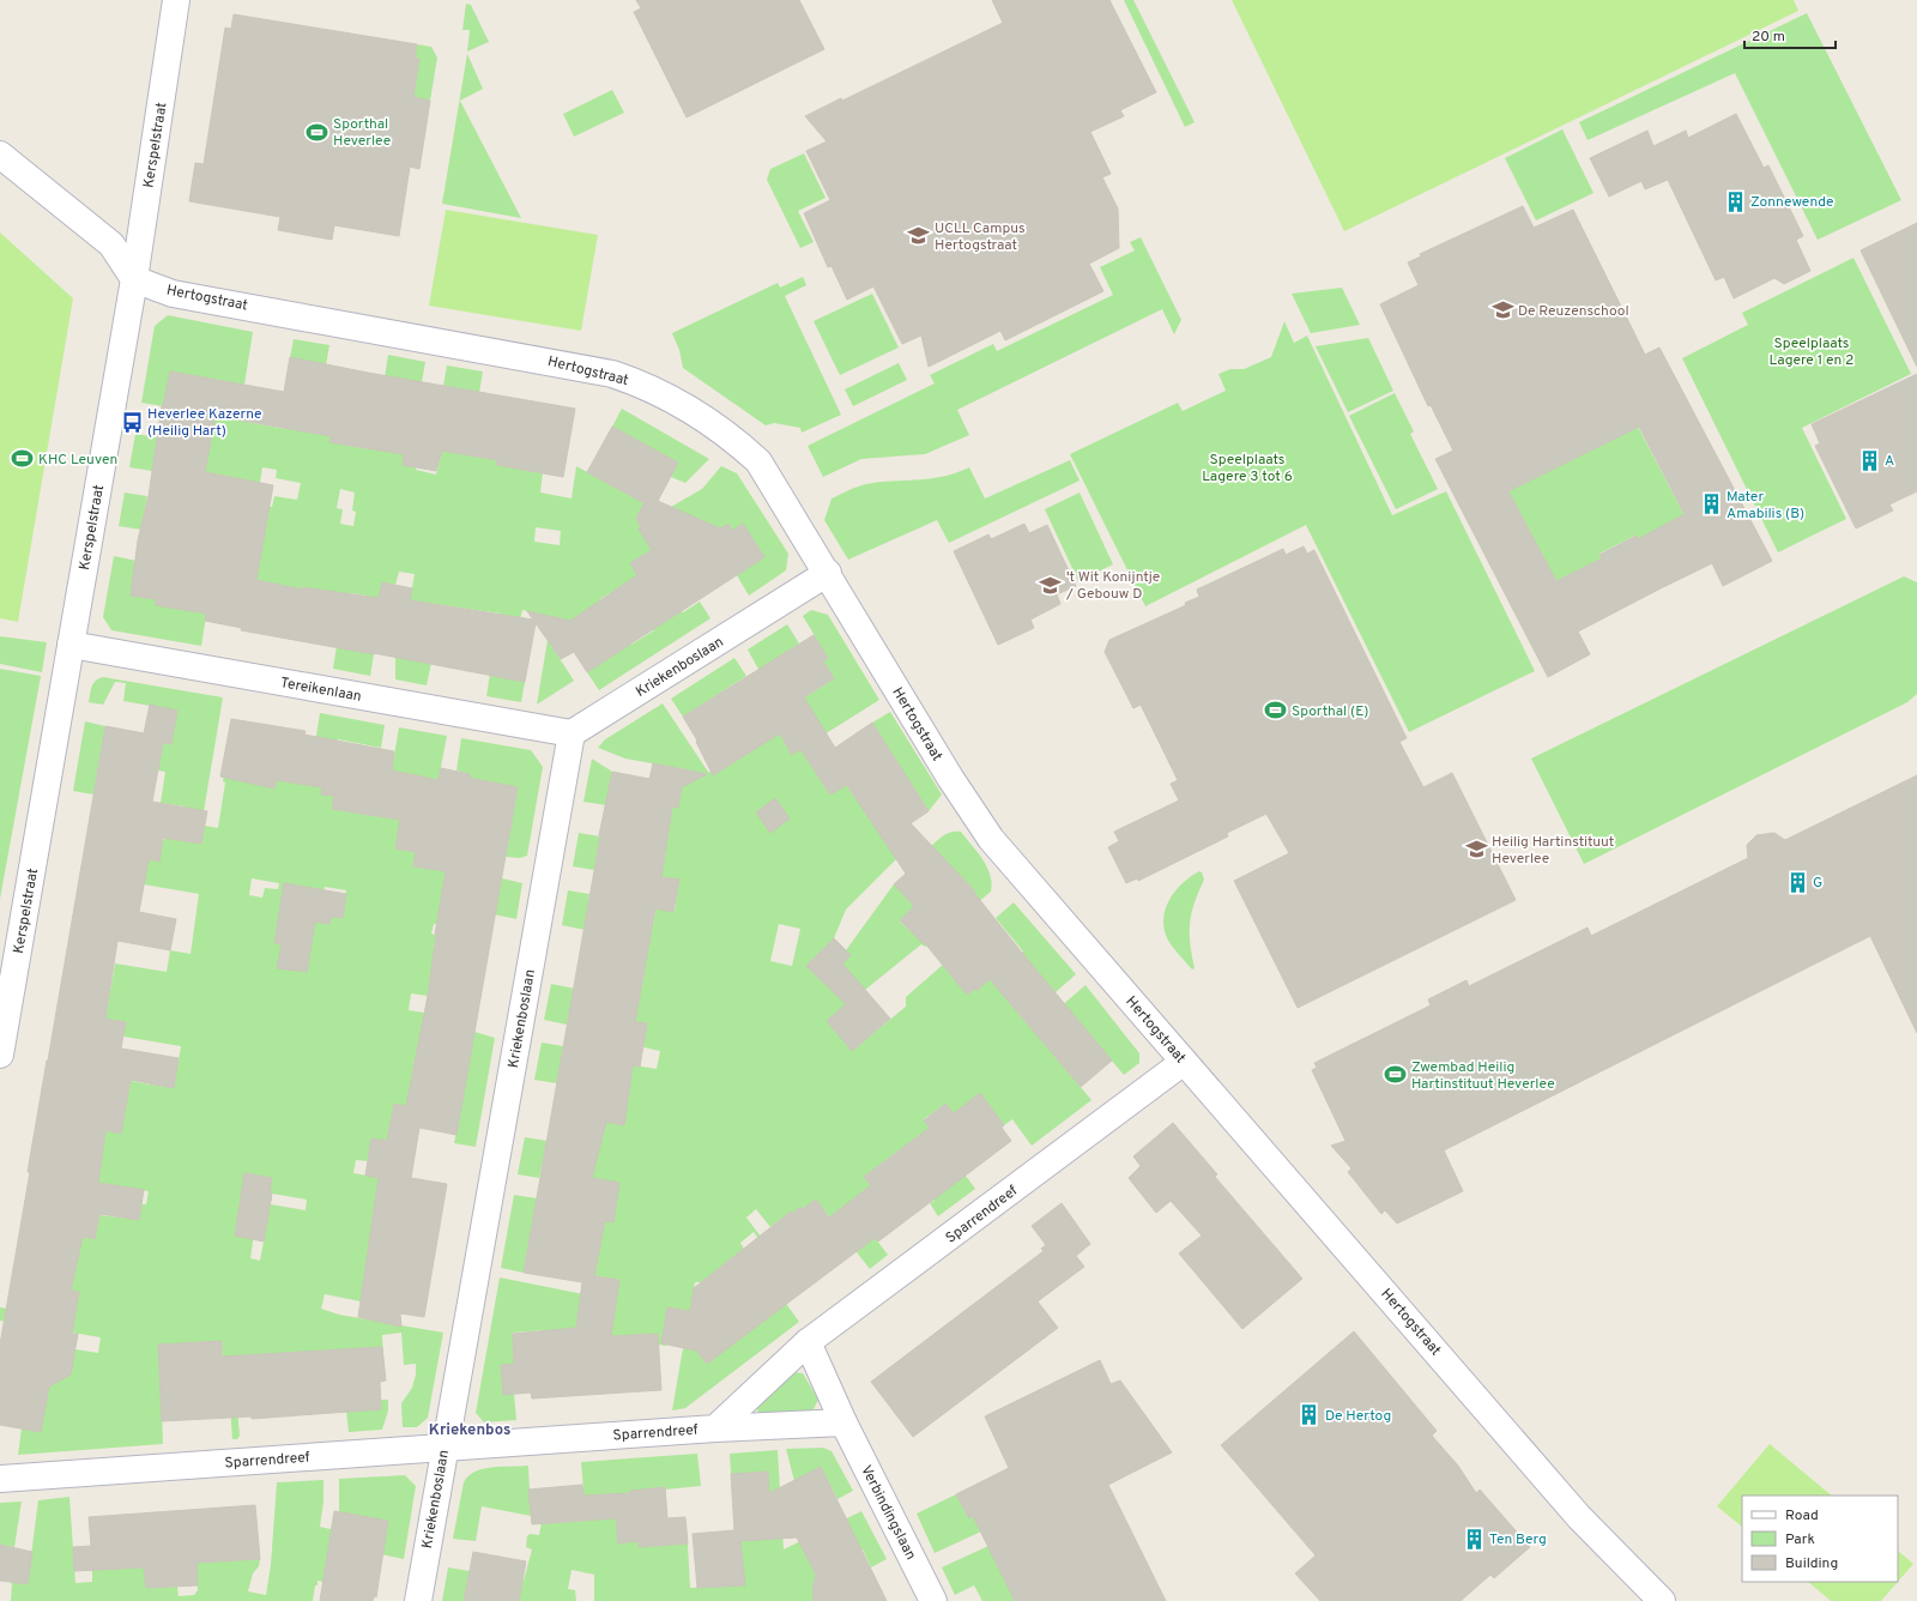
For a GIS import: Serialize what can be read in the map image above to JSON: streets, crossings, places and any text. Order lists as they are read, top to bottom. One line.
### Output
{"streets":{"street":["Kerspelstraat","Hertogstraat","Kriekenboslaan","Tereikenlaan","Sparrendreef","Verbindingslaan"]},"crossings":[["Kerspelstraat","Hertogstraat"],["Kerspelstraat","Tereikenlaan"],["Hertogstraat","Kriekenboslaan"],["Hertogstraat","Sparrendreef"],["Kriekenboslaan","Tereikenlaan"],["Kriekenboslaan","Sparrendreef"],["Sparrendreef","Verbindingslaan"]],"districts":["Kriekenbos"],"parks":["Speelplaats Lagere 1 en 2","Speelplaats Lagere 3 tot 6"],"places":{"sports":["Sporthal Heverlee","KHC Leuven","Sporthal (E)","Zwembad Heilig Hartinstituut Heverlee"],"building":["Zonnewende","A","Mater Amabilis (B)","G","De Hertog","Ten Berg"],"school or university":["UCLL Campus Hertogstraat","De Reuzenschool","'t Wit Konijntje / Gebouw D","Heilig Hartinstituut Heverlee"],"bus stop":["Heverlee Kazerne (Heilig Hart)"]},"legend":["Road","Park","Building"],"scale_bar":"20 m"}
